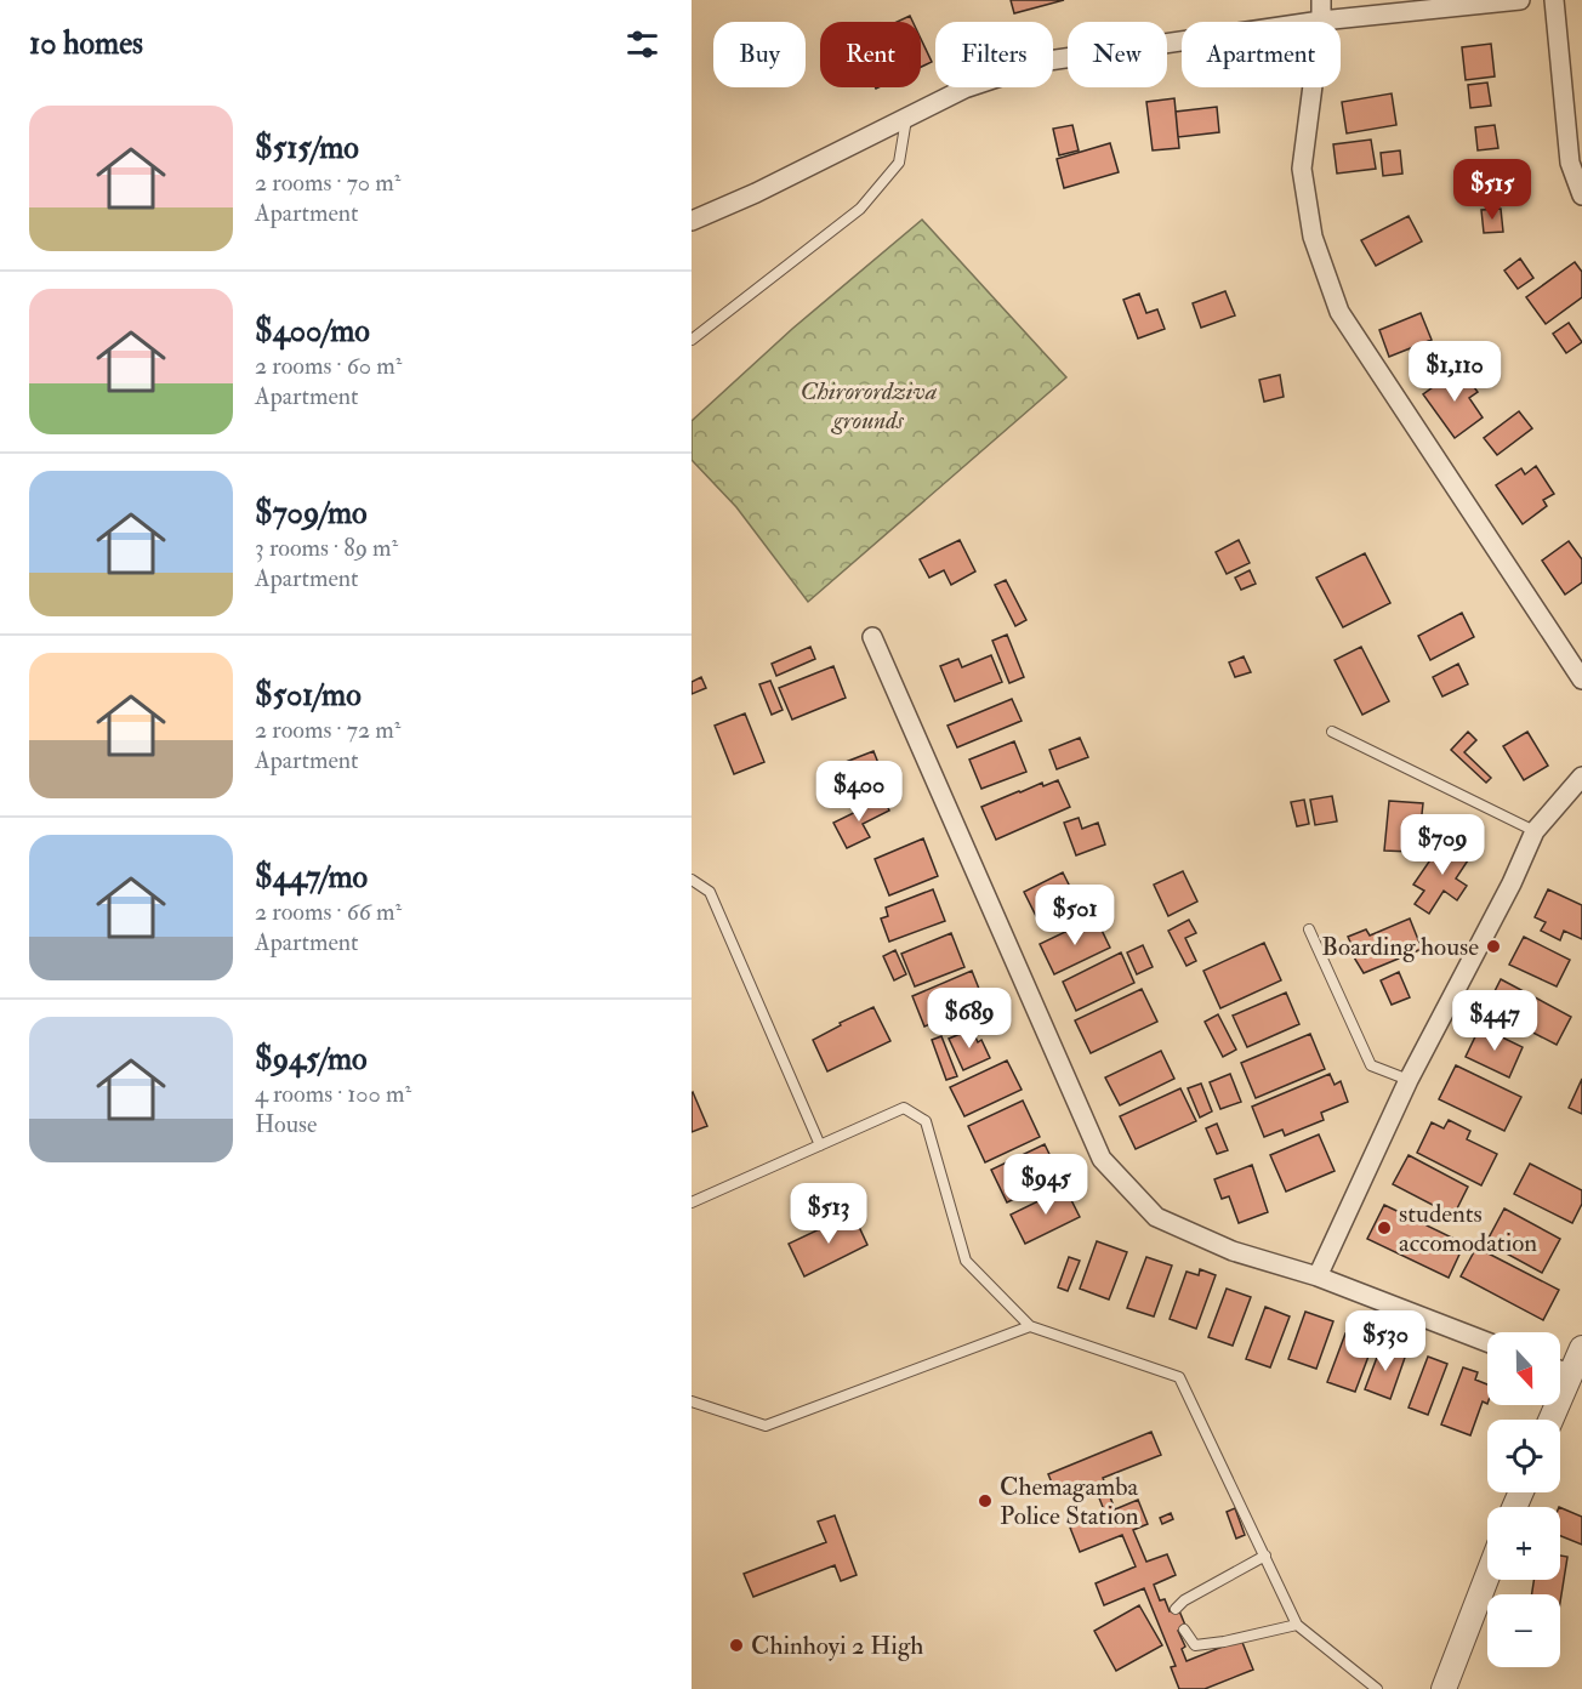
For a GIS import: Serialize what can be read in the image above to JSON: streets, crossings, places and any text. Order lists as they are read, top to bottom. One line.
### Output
{"parks":["Chirorordziva grounds"],"places":["Boarding house","students accomodation","Chemagamba Police Station","Chinhoyi 2 High"],"north":"bottom","page":{"heading":"10 homes","chip":["Buy","Rent","Filters","New","Apartment"],"list":[{"name":"$515/mo","note":"2 rooms · 70 m² · Apartment"},{"name":"$400/mo","note":"2 rooms · 60 m² · Apartment"},{"name":"$709/mo","note":"3 rooms · 89 m² · Apartment"},{"name":"$501/mo","note":"2 rooms · 72 m² · Apartment"},{"name":"$447/mo","note":"2 rooms · 66 m² · Apartment"},{"name":"$945/mo","note":"4 rooms · 100 m² · House"}],"price":["$515","$1,110","$400","$709","$501","$689","$447","$945","$513","$530"],"map_buttons":["+","−"]}}
